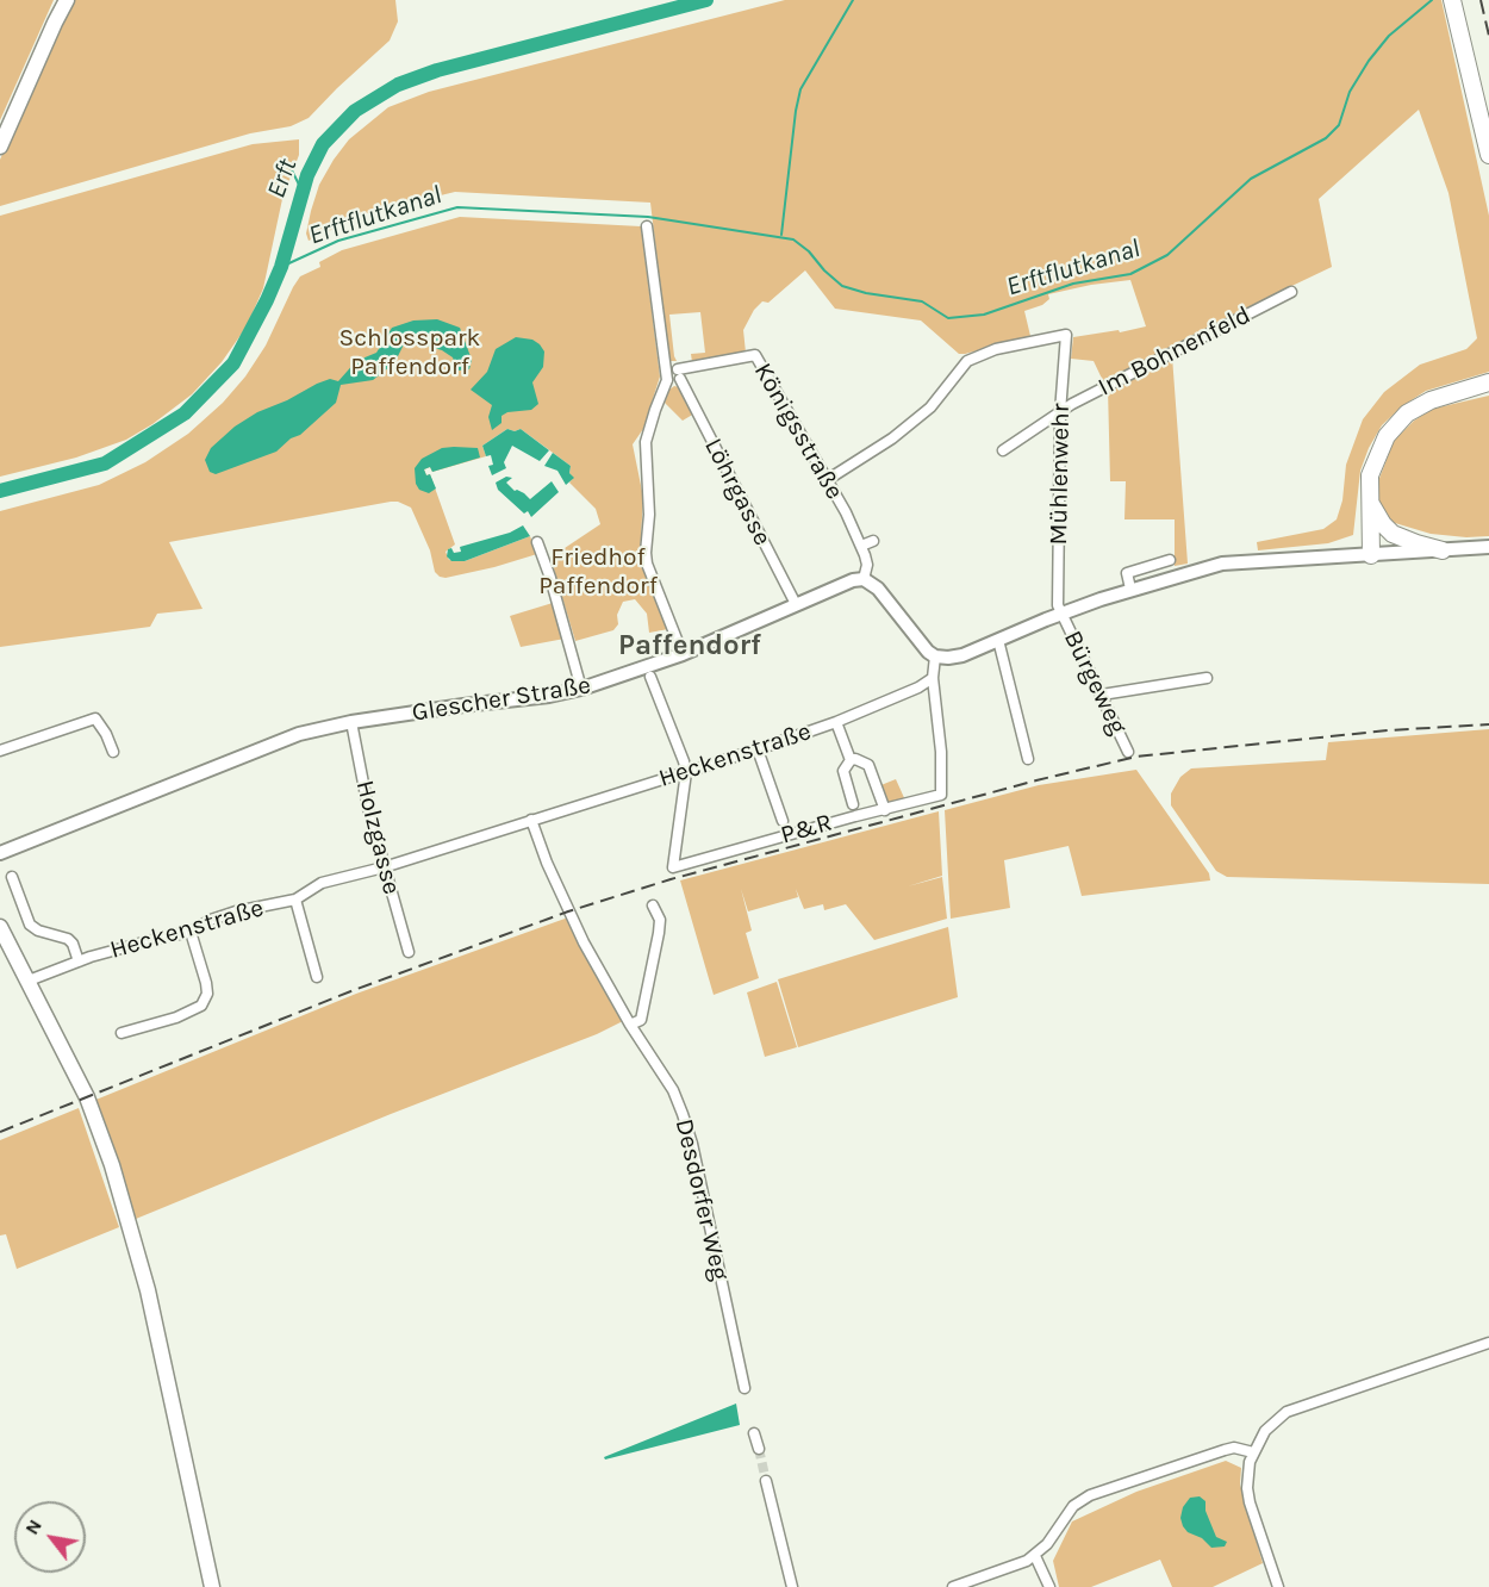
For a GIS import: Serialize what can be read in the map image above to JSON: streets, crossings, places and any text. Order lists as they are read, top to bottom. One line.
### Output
{"streets":{"street":["Im Bohnenfeld","Königsstraße","Mühlenwehr","Löhrgasse","Bürgeweg","Glescher Straße","Heckenstraße","P&R","Holzgasse","Desdorfer Weg"]},"crossings":[["Im Bohnenfeld","Mühlenwehr"],["Königsstraße","Mühlenwehr"],["Königsstraße","Löhrgasse"],["Königsstraße","Glescher Straße"],["Mühlenwehr","Bürgeweg"],["Löhrgasse","Glescher Straße"],["Glescher Straße","Holzgasse"],["Heckenstraße","P&R"],["Heckenstraße","Holzgasse"],["Heckenstraße","Desdorfer Weg"]],"districts":["Paffendorf"],"water":["Erft","Erftflutkanal"],"parks":["Schlosspark Paffendorf","Friedhof Paffendorf"],"north":"top left"}
